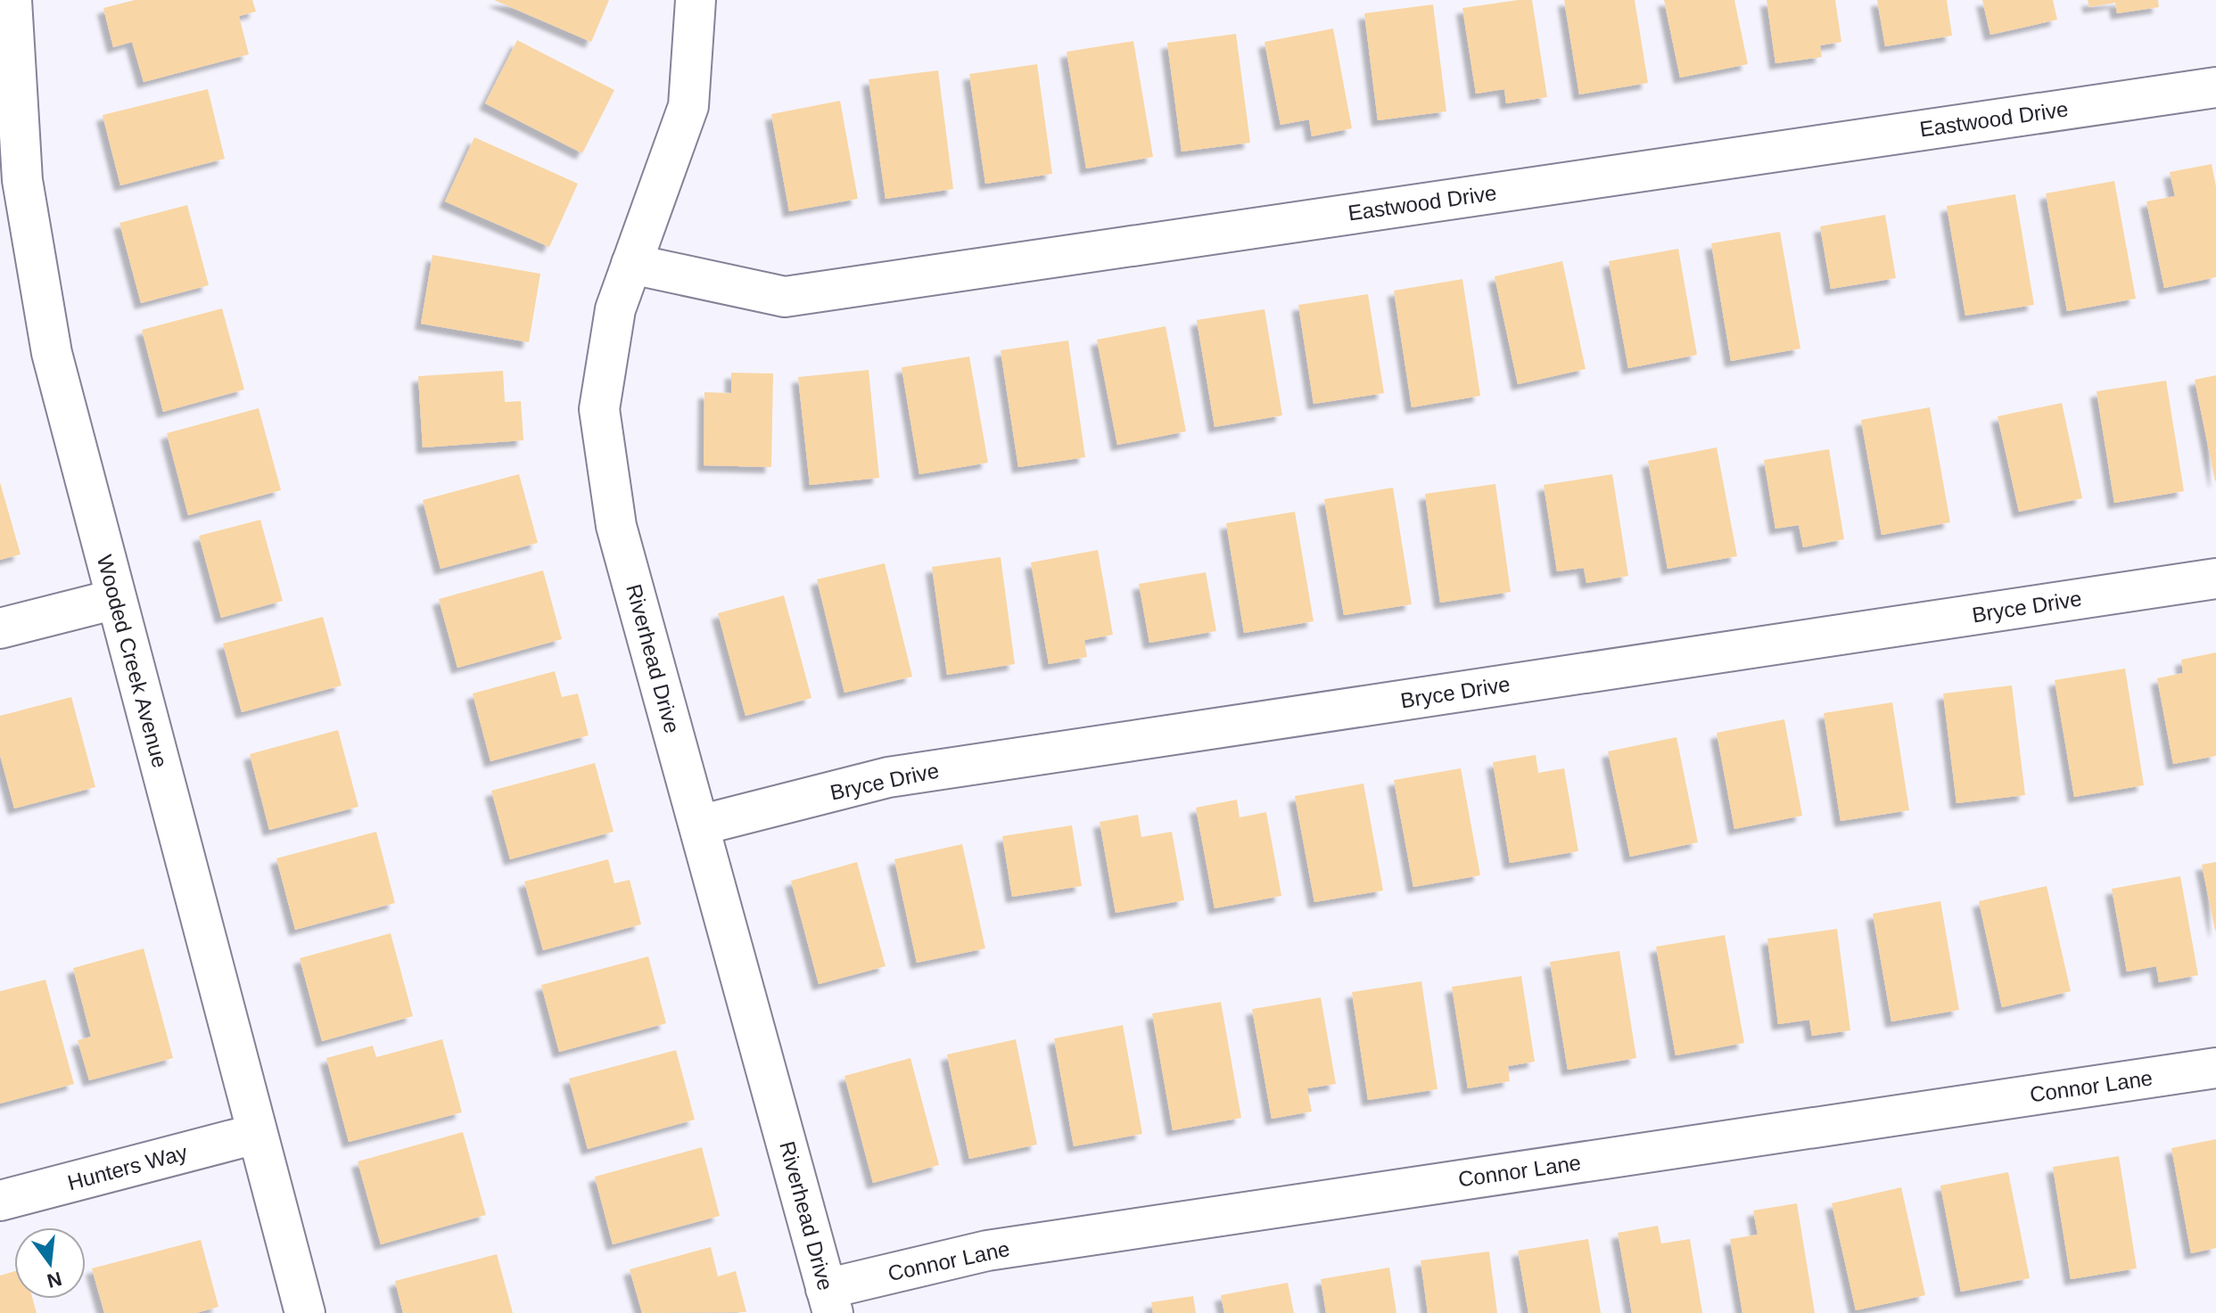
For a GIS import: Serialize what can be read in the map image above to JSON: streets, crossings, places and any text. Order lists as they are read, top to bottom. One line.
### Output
{"streets":{"street":["Eastwood Drive","Bryce Drive","Riverhead Drive","Wooded Creek Avenue","Connor Lane","Hunters Way"]},"crossings":[["Eastwood Drive","Riverhead Drive"],["Bryce Drive","Riverhead Drive"],["Riverhead Drive","Connor Lane"],["Wooded Creek Avenue","Hunters Way"]],"north":"bottom"}
